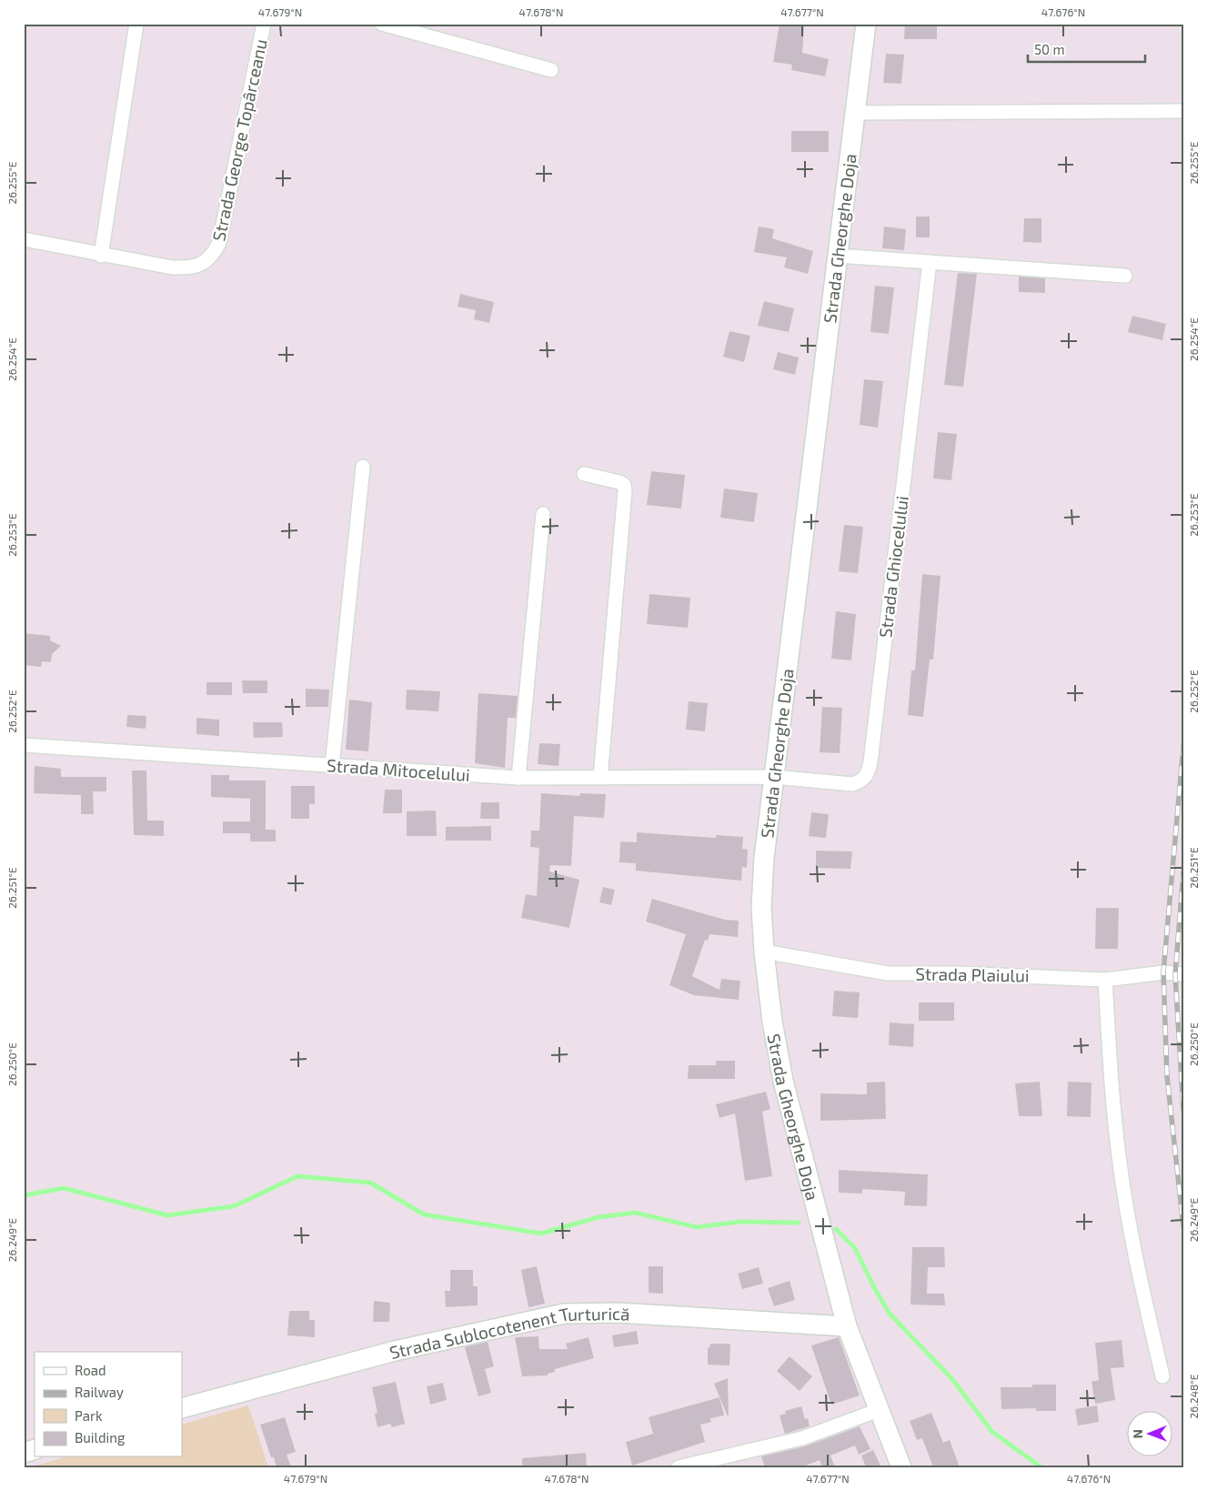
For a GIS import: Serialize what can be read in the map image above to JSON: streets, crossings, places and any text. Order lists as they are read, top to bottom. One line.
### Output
{"streets":{"main road":["Strada Gheorghe Doja","Strada Sublocotenent Turturică"],"street":["Strada George Topârceanu","Strada Ghiocelului","Strada Mitocelului","Strada Plaiului"]},"crossings":[["Strada Gheorghe Doja","Strada Ghiocelului"],["Strada Gheorghe Doja","Strada Mitocelului"],["Strada Gheorghe Doja","Strada Plaiului"],["Strada Gheorghe Doja","Strada Sublocotenent Turturică"],["Strada Ghiocelului","Strada Mitocelului"]],"legend":["Road","Railway","Park","Building"],"scale_bar":"50 m","north":"left","coordinates":["47.679°N","47.678°N","47.677°N","47.676°N","26.255°E","26.254°E","26.253°E","26.252°E","26.251°E","26.250°E","26.249°E","26.248°E"]}
